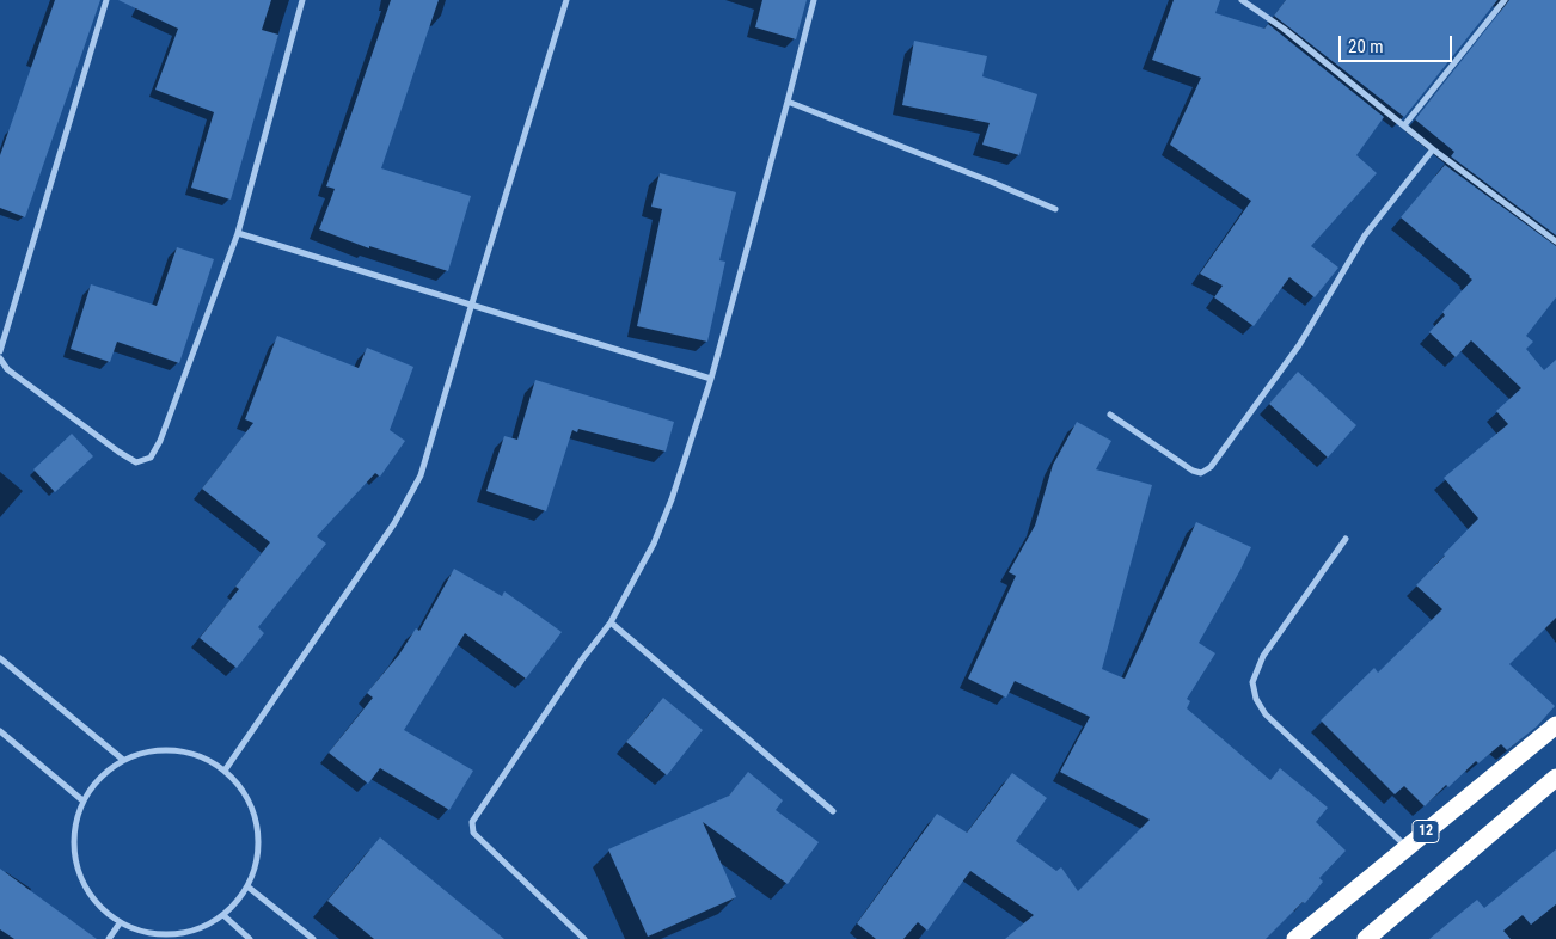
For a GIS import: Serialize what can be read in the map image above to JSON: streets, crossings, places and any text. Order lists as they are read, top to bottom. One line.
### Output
{"streets":{"highway":["12"]},"scale_bar":"20 m"}
